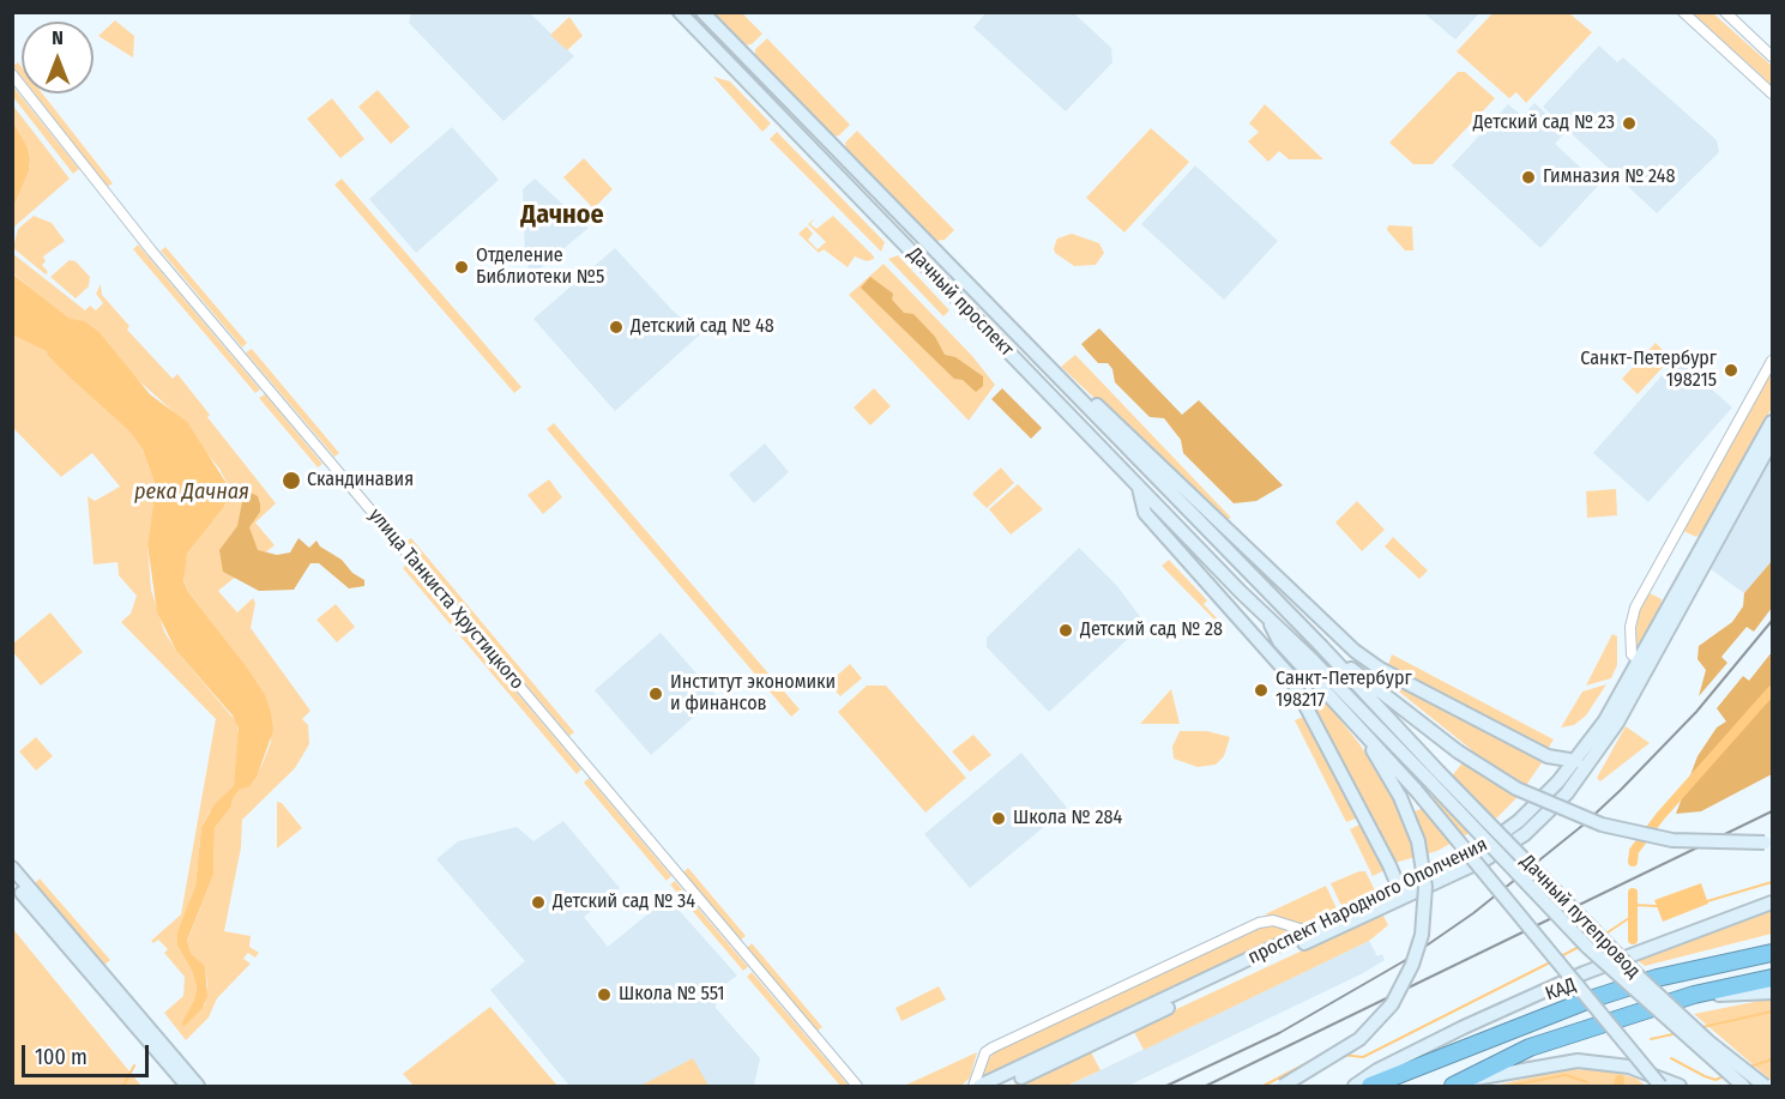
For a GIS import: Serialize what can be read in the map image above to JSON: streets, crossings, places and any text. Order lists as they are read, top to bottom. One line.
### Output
{"streets":{"highway":["КАД"],"main road":["Дачный проспект","проспект Народного Ополчения","Дачный путепровод"],"street":["улица Танкиста Хрустицкого"]},"crossings":[["Дачный проспект","Дачный путепровод"]],"districts":["Дачное"],"water":["река Дачная"],"places":["Детский сад № 23","Гимназия № 248","Отделение Библиотеки №5","Детский сад № 48","Санкт-Петербург 198215","Скандинавия","Детский сад № 28","Санкт-Петербург 198217","Институт экономики и финансов","Школа № 284","Детский сад № 34","Школа № 551"],"scale_bar":"100 m","north":"top"}
